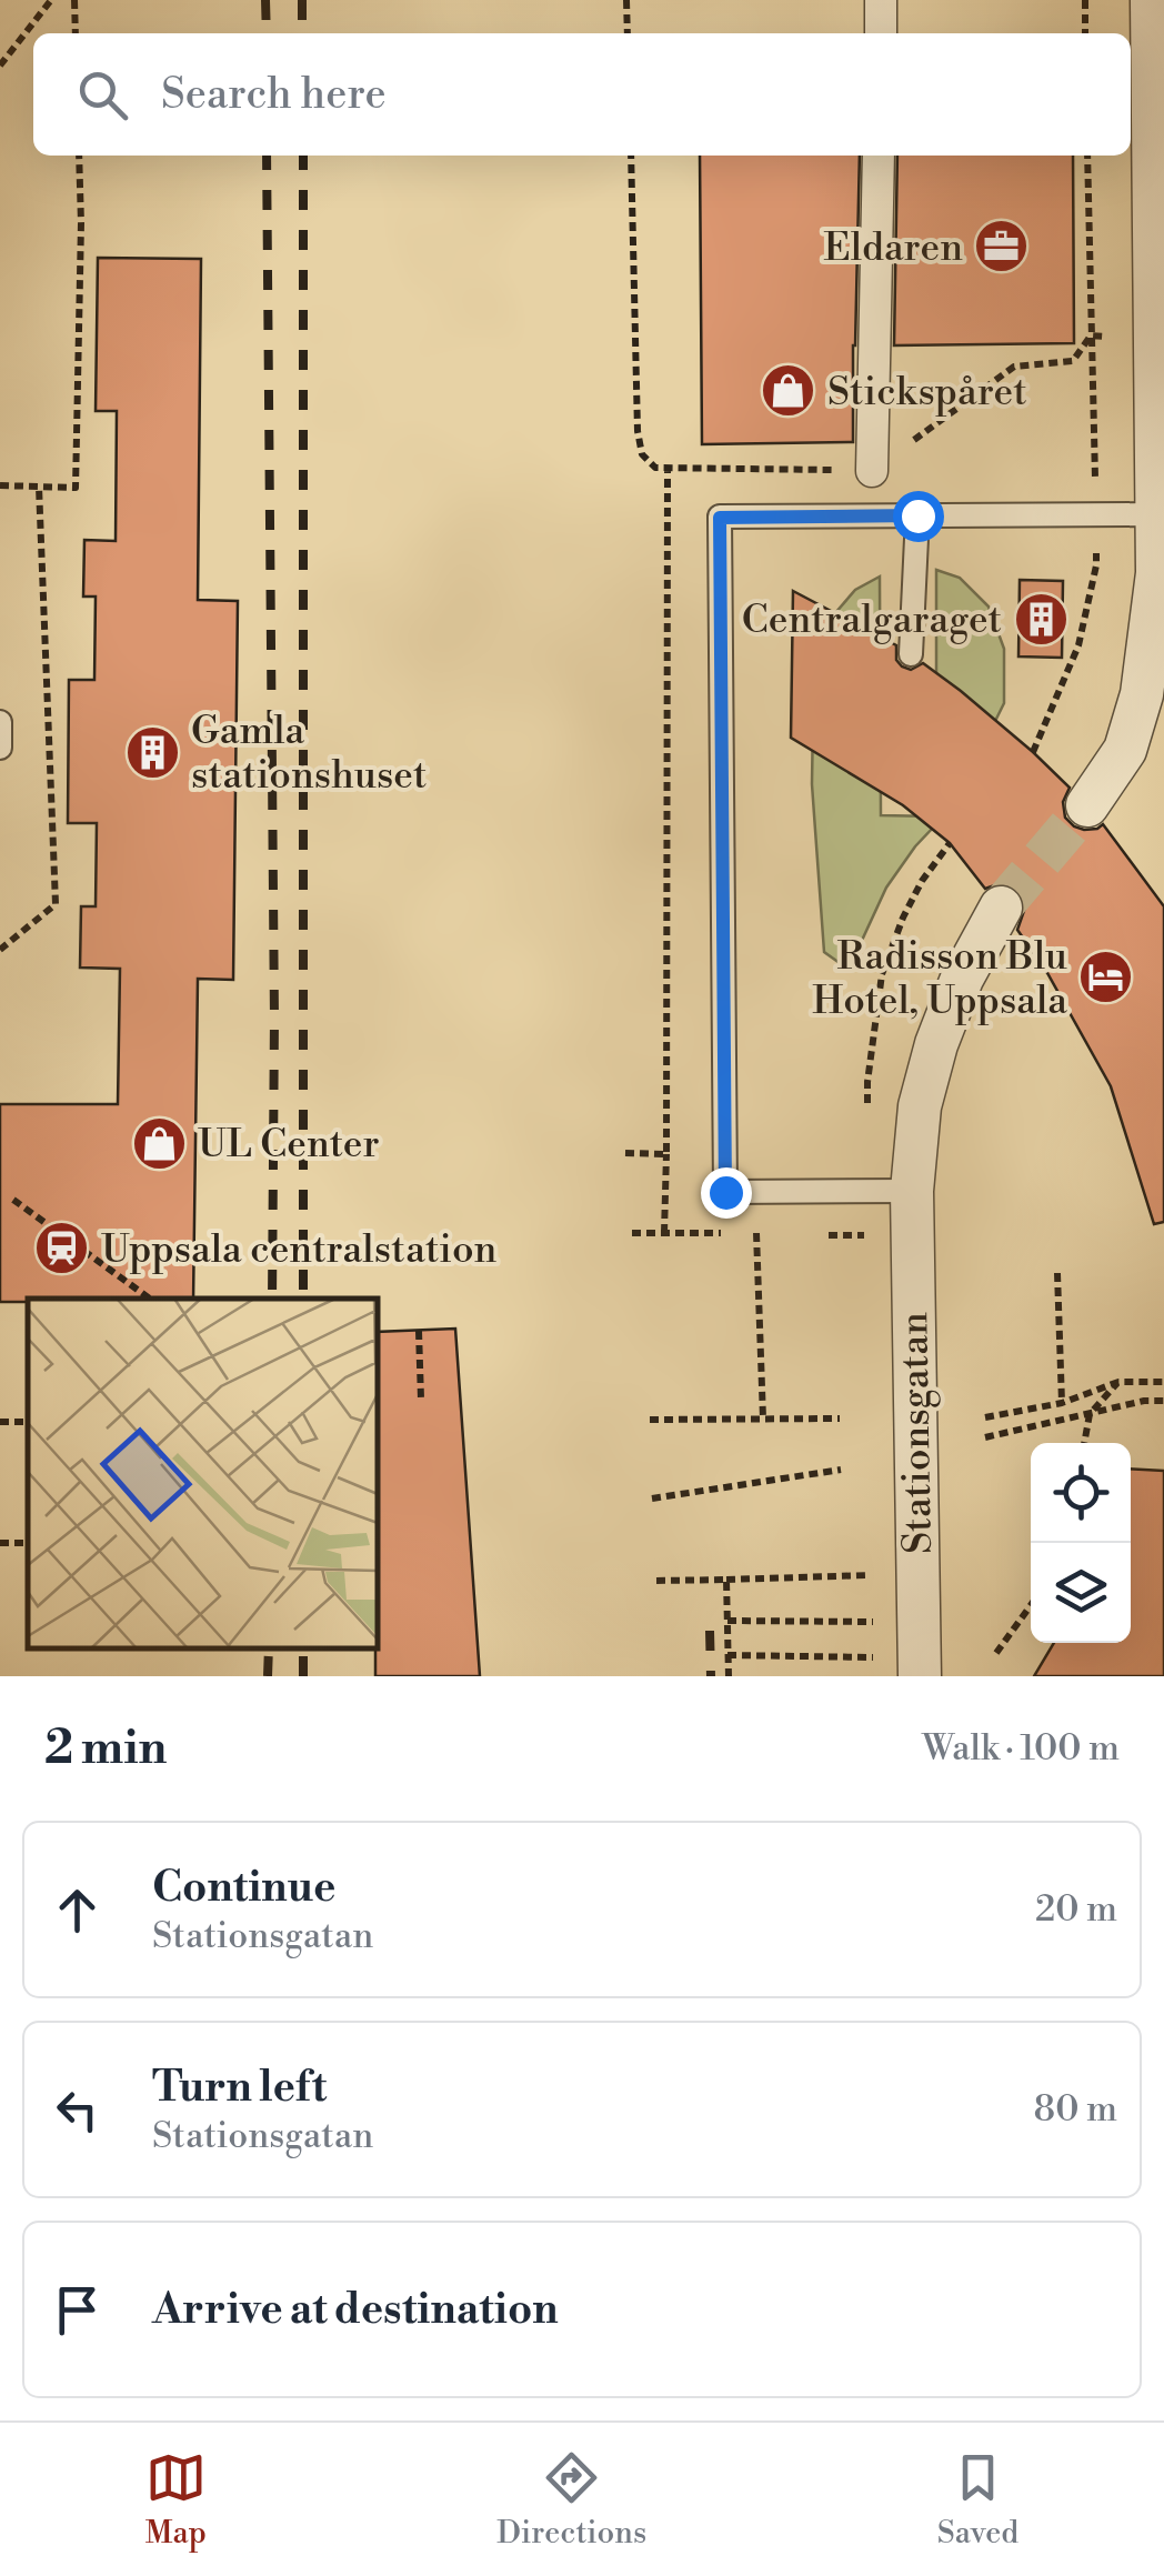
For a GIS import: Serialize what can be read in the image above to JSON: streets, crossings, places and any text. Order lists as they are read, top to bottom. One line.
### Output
{"streets":{"street":["Stationsgatan"]},"places":{"office":["Eldaren"],"shop":["Stickspåret","UL Center"],"building":["Centralgaraget","Gamla stationshuset"],"hotel":["Radisson Blu Hotel, Uppsala"],"station":["Uppsala centralstation"]},"page":{"search":"Search here","heading":["2 min","Walk · 100 m"],"list":[["Continue","Stationsgatan","20 m"],["Turn left","Stationsgatan","80 m"],"Arrive at destination"],"nav":["Map","Directions","Saved"]}}
